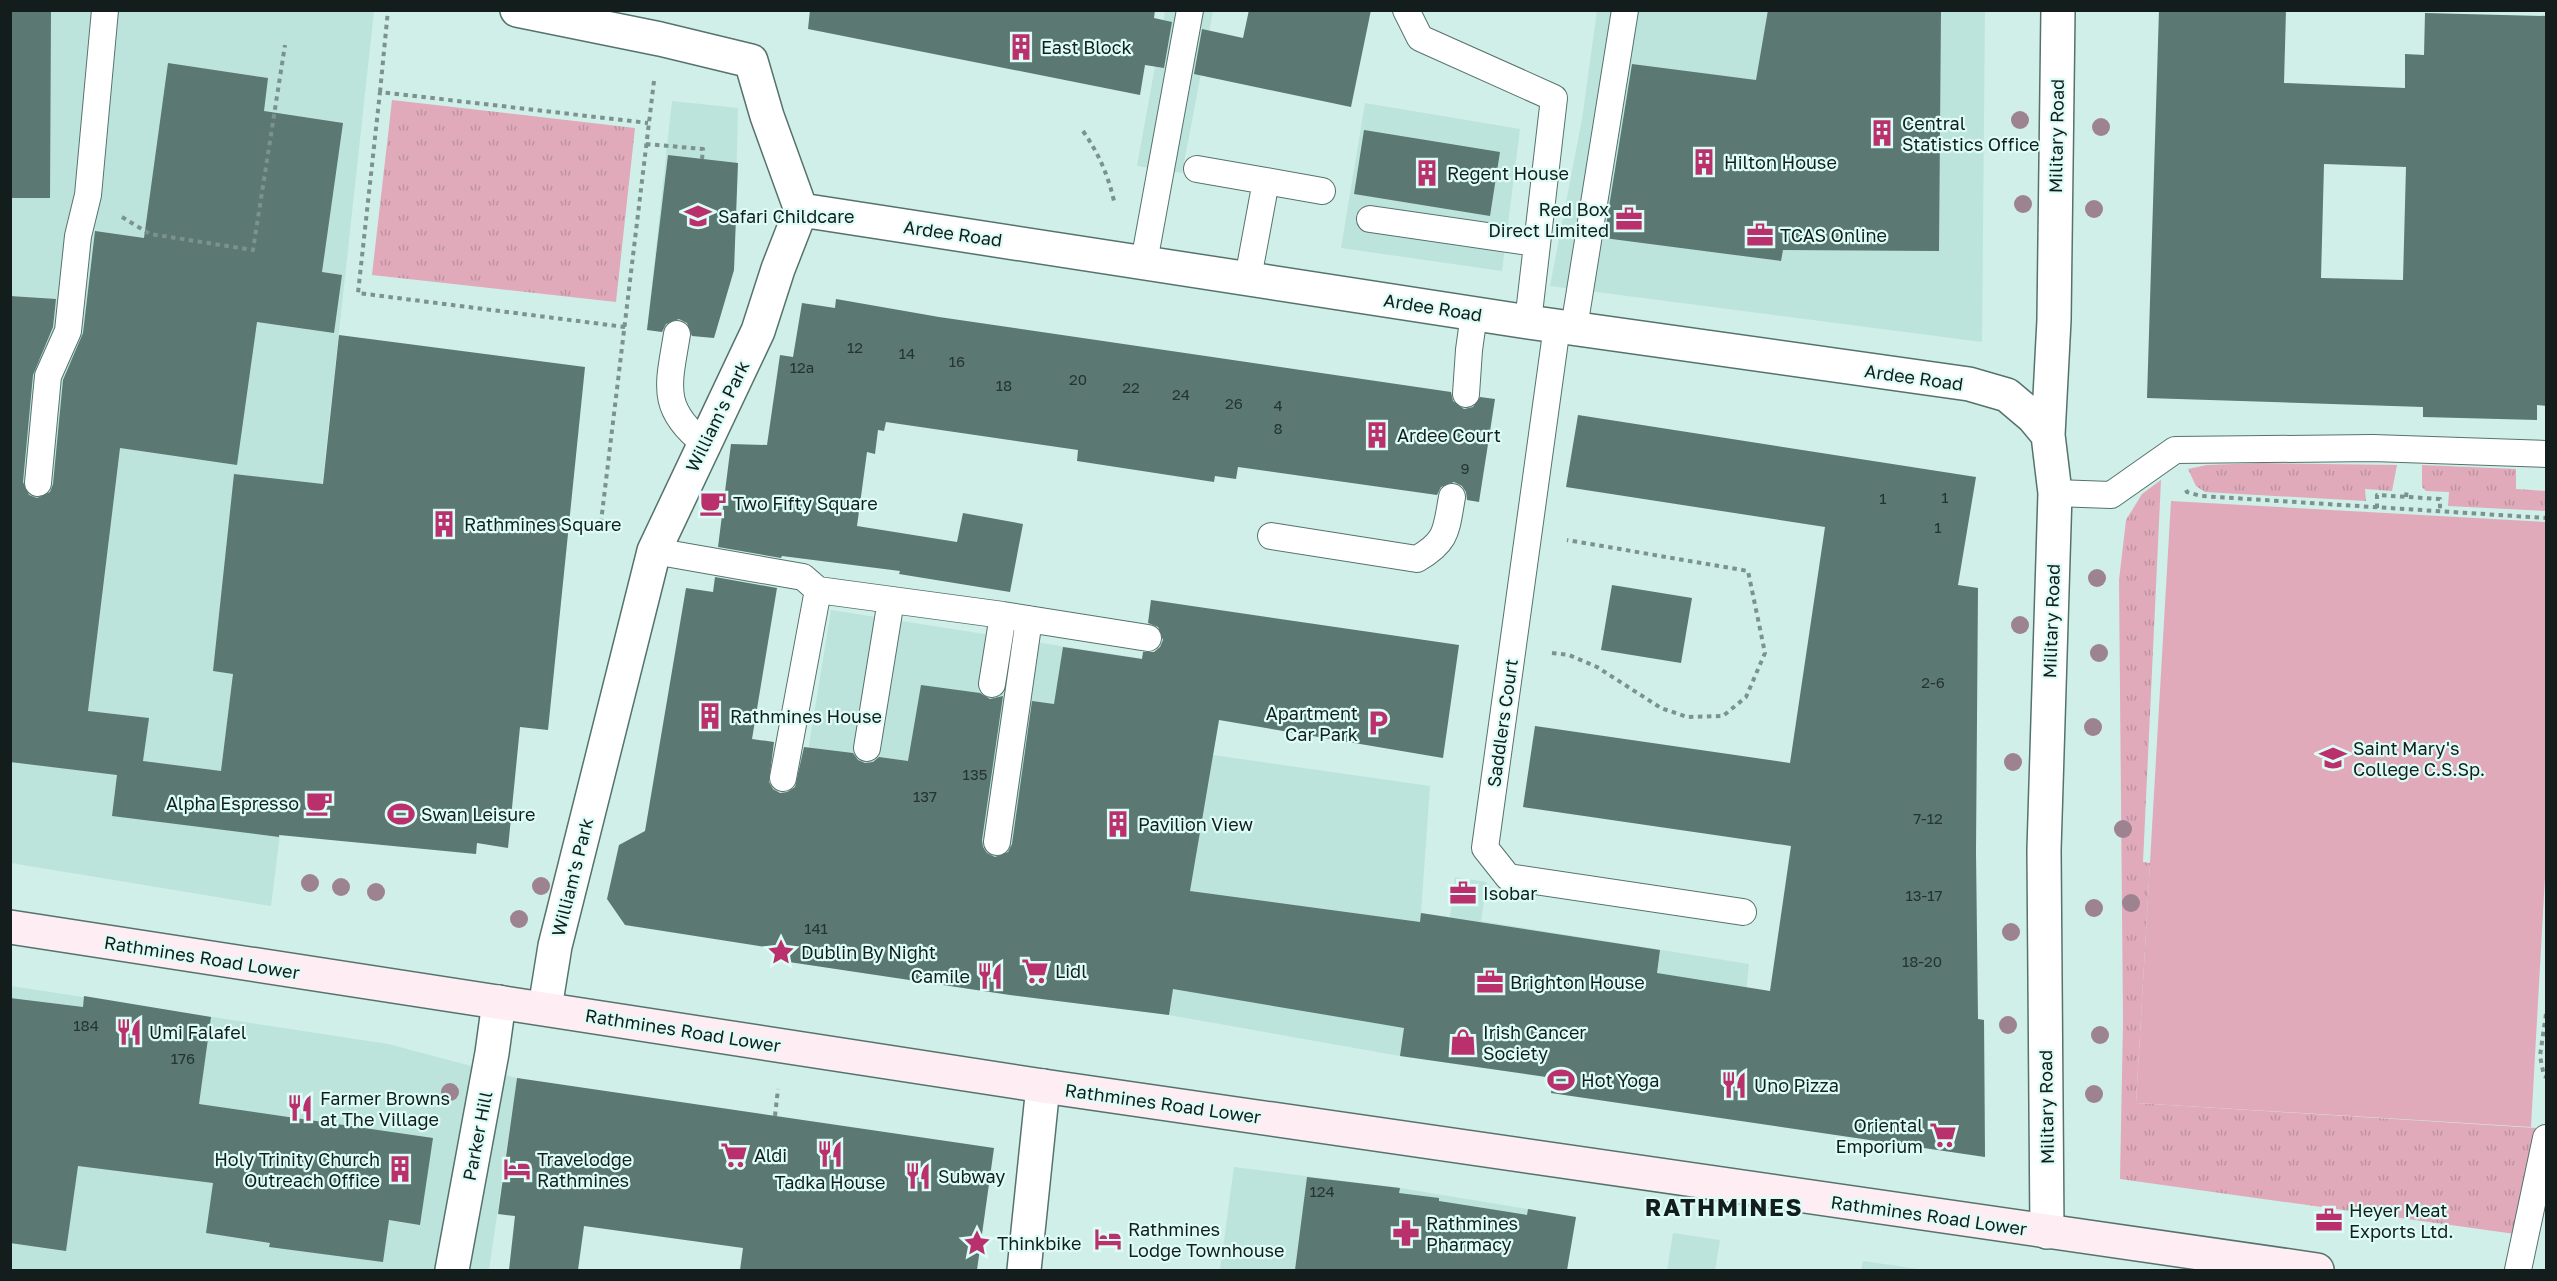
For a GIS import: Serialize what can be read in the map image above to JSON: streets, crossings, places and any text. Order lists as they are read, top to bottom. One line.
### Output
{"streets":{"main road":["Rathmines Road Lower"],"street":["Military Road","Ardee Road","William's Park","Parker Hill"],"lane":["Saddlers Court"]},"crossings":[["Military Road","Ardee Road"],["Military Road","Rathmines Road Lower"],["Ardee Road","William's Park"],["Ardee Road","Saddlers Court"],["William's Park","Rathmines Road Lower"],["Rathmines Road Lower","Parker Hill"]],"districts":["RATHMINES"],"places":{"building":["East Block","Central Statistics Office","Hilton House","Regent House","Ardee Court","Rathmines Square","Rathmines House","Pavilion View","Holy Trinity Church Outreach Office"],"school or university":["Safari Childcare","Saint Mary's College C.S.Sp."],"office":["Red Box Direct Limited","TCAS Online","Isobar","Brighton House","Heyer Meat Exports Ltd."],"cafe":["Two Fifty Square","Alpha Espresso"],"parking":["Apartment Car Park"],"sports":["Swan Leisure","Hot Yoga"],"place":["Dublin By Night","Thinkbike"],"supermarket":["Lidl","Oriental Emporium","Aldi"],"restaurant":["Camile","Umi Falafel","Uno Pizza","Farmer Browns at The Village","Tadka House","Subway"],"shop":["Irish Cancer Society"],"hotel":["Travelodge Rathmines","Rathmines Lodge Townhouse"],"pharmacy":["Rathmines Pharmacy"]},"house_numbers":["12","14","16","12a","20","18","22","24","26","4","8","9","1","1","1","2-6","135","137","7-12","13-17","141","18-20","184","176","124"]}
